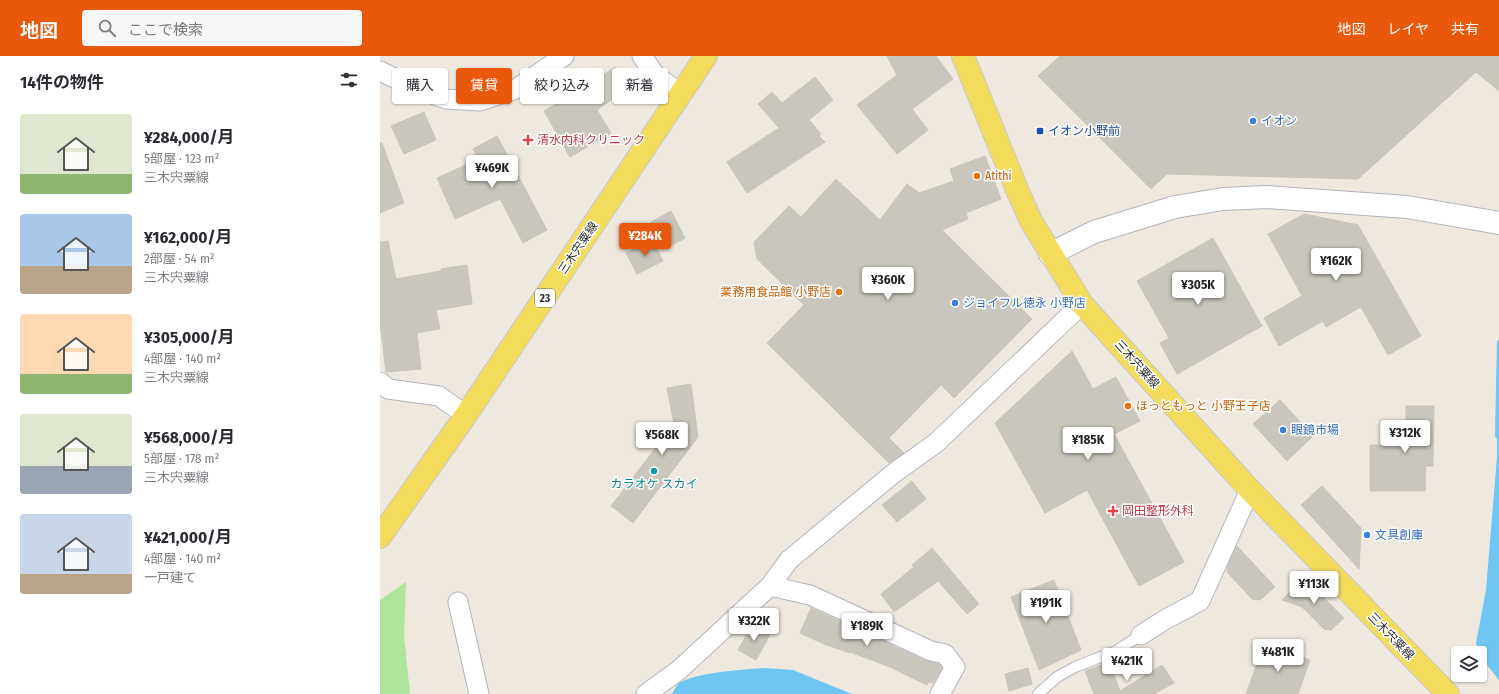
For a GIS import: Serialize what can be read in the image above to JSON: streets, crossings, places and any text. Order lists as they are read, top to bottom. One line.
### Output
{"streets":{"main road":["三木宍粟線","23"]},"places":{"other":["イオン","Atithi","業務用食品館 小野店","ジョイフル徳永 小野店","ほっともっと 小野王子店","眼鏡市場","カラオケ スカイ","文具創庫"],"transit":["イオン小野前"],"health":["清水内科クリニック","岡田整形外科"]},"page":{"header":"地図","search":"ここで検索","nav":["地図","レイヤ","共有"],"heading":"14件の物件","chip":["購入","賃貸","絞り込み","新着"],"list":[{"name":"¥284,000/月","note":"5部屋 · 123 m² · 三木宍粟線"},{"name":"¥162,000/月","note":"2部屋 · 54 m² · 三木宍粟線"},{"name":"¥305,000/月","note":"4部屋 · 140 m² · 三木宍粟線"},{"name":"¥568,000/月","note":"5部屋 · 178 m² · 三木宍粟線"},{"name":"¥421,000/月","note":"4部屋 · 140 m² · 一戸建て"}],"price":["¥469K","¥284K","¥162K","¥360K","¥305K","¥312K","¥568K","¥185K","¥113K","¥191K","¥322K","¥189K","¥481K","¥421K"]}}
